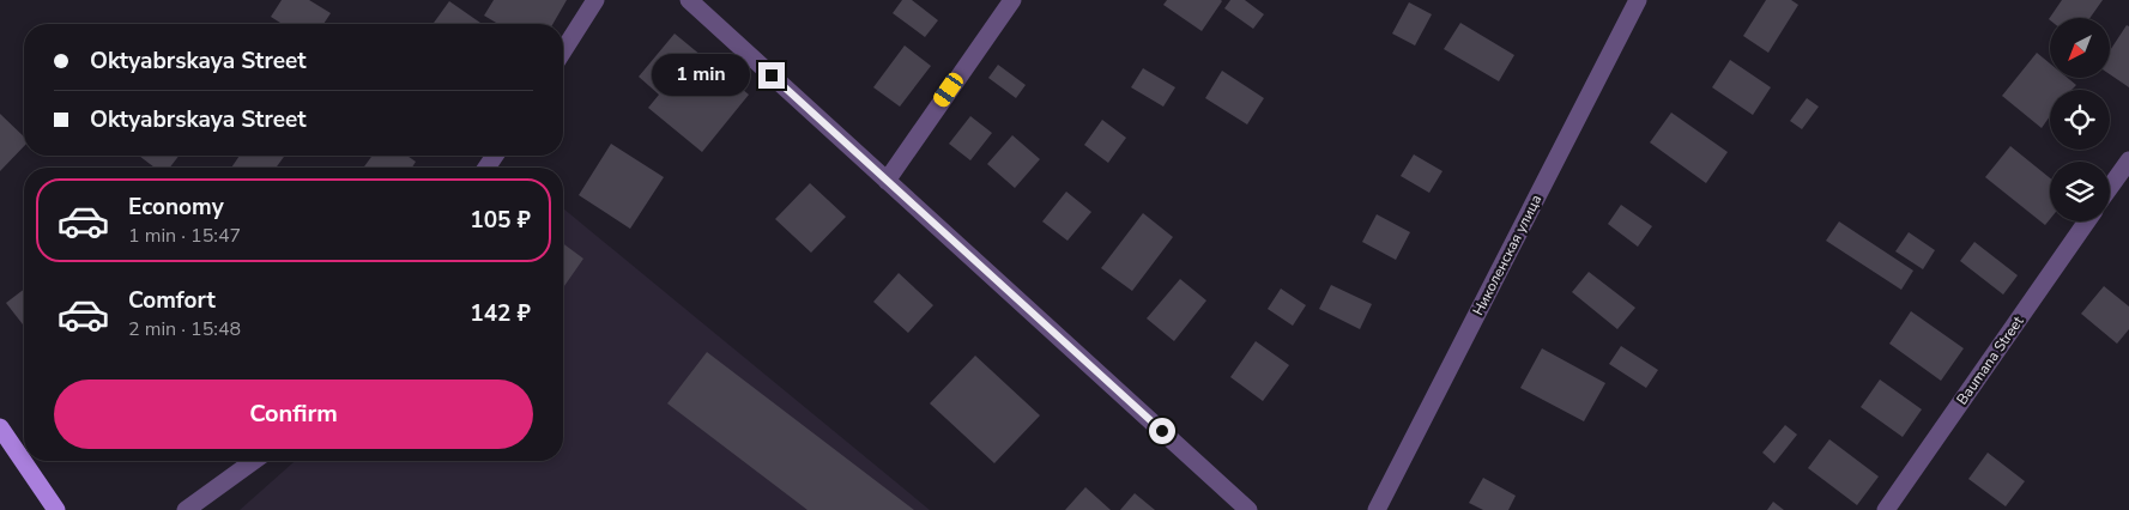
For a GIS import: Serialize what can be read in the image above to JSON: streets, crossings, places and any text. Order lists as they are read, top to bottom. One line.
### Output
{"streets":{"street":["Николенская улица","Baumana Street"]},"north":"bottom left","page":{"banner":["Oktyabrskaya Street","Oktyabrskaya Street"],"bubble":"1 min","list":[{"name":"Economy","note":"1 min · 15:47","value":"105 ₽"},{"name":"Comfort","note":"2 min · 15:48","value":"142 ₽"}],"buttons":"Confirm"}}
